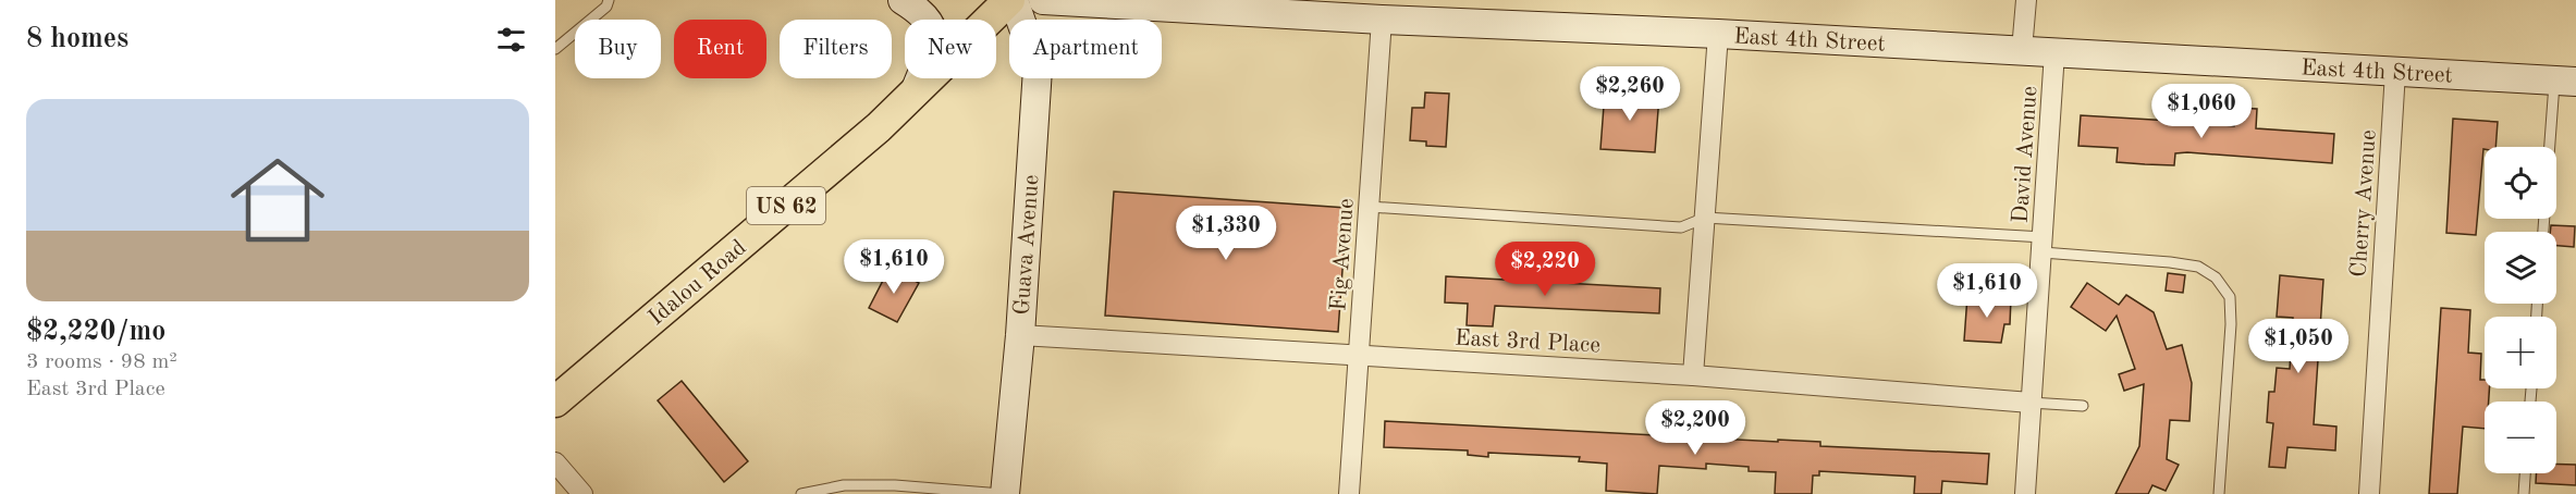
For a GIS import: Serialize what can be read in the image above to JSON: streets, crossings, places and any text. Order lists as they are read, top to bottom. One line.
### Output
{"streets":{"main road":["US 62","Idalou Road"],"street":["East 4th Street","David Avenue","Cherry Avenue","Guava Avenue","Fig Avenue","East 3rd Place"]},"crossings":[["East 4th Street","David Avenue"],["East 4th Street","Cherry Avenue"],["East 4th Street","Fig Avenue"],["David Avenue","East 3rd Place"],["Guava Avenue","Idalou Road"],["Guava Avenue","East 3rd Place"],["Fig Avenue","East 3rd Place"]],"page":{"heading":"8 homes","chip":["Buy","Rent","Filters","New","Apartment"],"price":["$2,260","$1,060","$1,330","$1,610","$2,220","$1,610","$1,050","$2,200"],"list":[{"name":"$2,220/mo","note":"3 rooms · 98 m² · East 3rd Place"}],"map_buttons":["+","−"]}}
